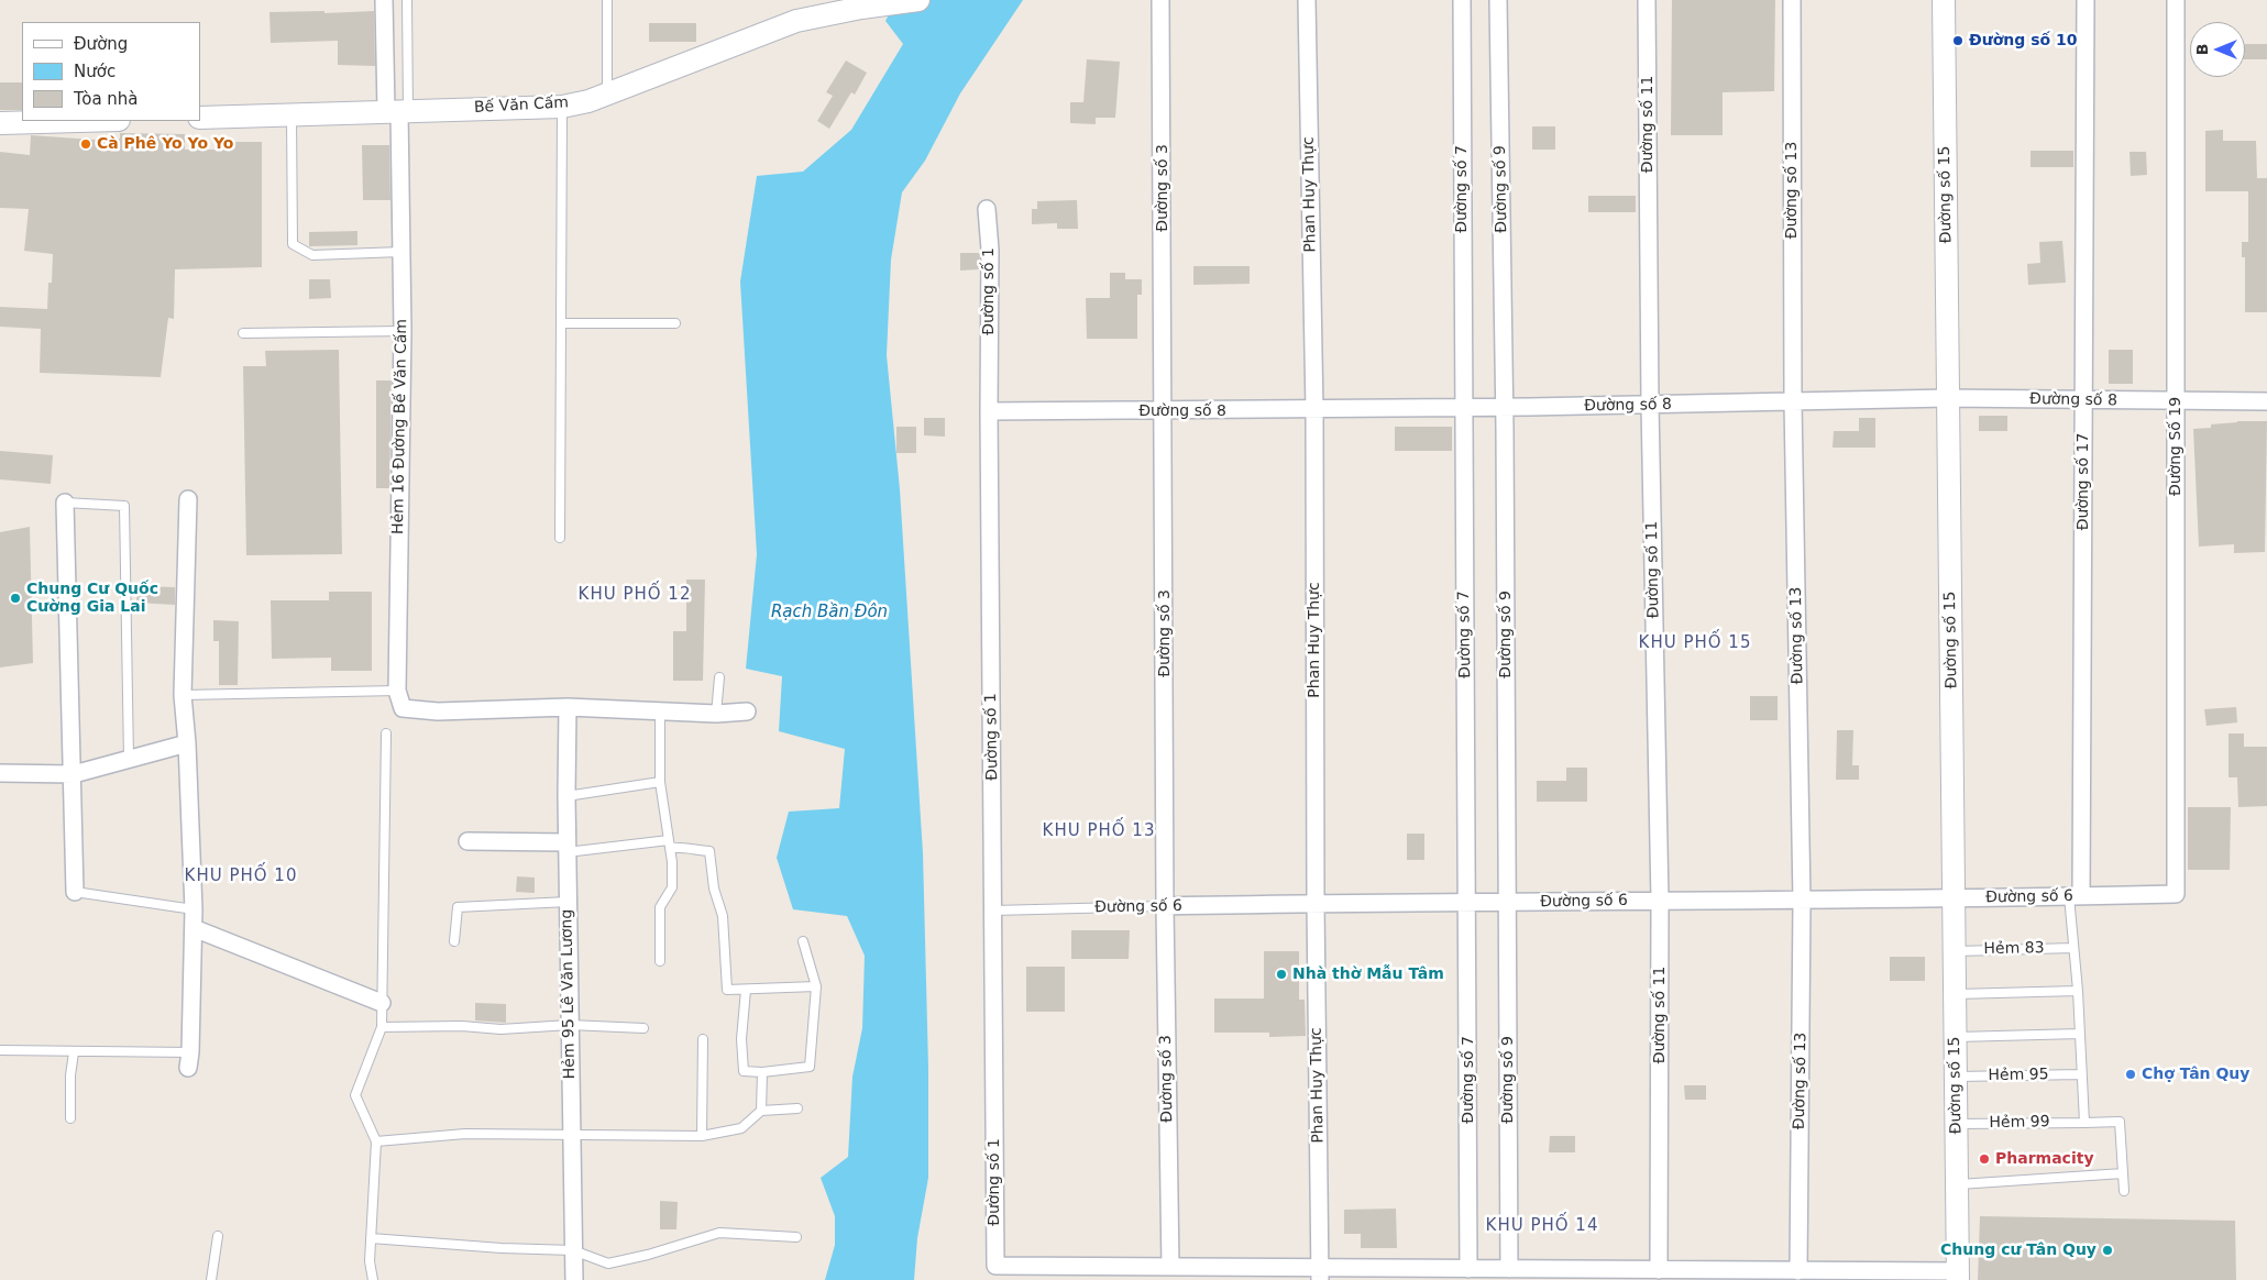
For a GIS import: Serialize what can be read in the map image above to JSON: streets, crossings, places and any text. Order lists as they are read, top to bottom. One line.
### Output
{"streets":{"street":["Bế Văn Cấm","Đường số 11","Đường số 3","Đường số 7","Đường số 9","Đường số 13","Phan Huy Thực","Đường số 15","Đường số 1","Đường số 8","Hẻm 16 Đường Bế Văn Cấm","Đường Số 19","Đường số 17","Đường số 6","Hẻm 95 Lê Văn Lương"],"lane":["Hẻm 83","Hẻm 95","Hẻm 99"]},"crossings":[["Bế Văn Cấm","Hẻm 16 Đường Bế Văn Cấm"],["Đường số 11","Đường số 8"],["Đường số 11","Đường số 6"],["Đường số 3","Đường số 1"],["Đường số 3","Đường số 8"],["Đường số 3","Đường số 6"],["Đường số 7","Đường số 8"],["Đường số 7","Đường số 6"],["Đường số 9","Đường số 8"],["Đường số 9","Đường số 6"],["Đường số 13","Đường số 8"],["Đường số 13","Đường số 6"],["Phan Huy Thực","Đường số 8"],["Phan Huy Thực","Đường số 6"],["Đường số 15","Đường số 8"],["Đường số 15","Đường số 6"],["Đường số 15","Hẻm 83"],["Đường số 15","Hẻm 95"],["Đường số 15","Hẻm 99"],["Đường số 1","Đường số 8"],["Đường số 1","Đường số 6"],["Đường số 8","Đường Số 19"],["Đường số 8","Đường số 17"],["Đường Số 19","Đường số 6"],["Đường số 17","Đường số 6"]],"districts":["KHU PHỐ 12","KHU PHỐ 15","KHU PHỐ 13","KHU PHỐ 10","KHU PHỐ 14"],"water":["Rạch Bần Đôn"],"places":["Đường số 10","Cà Phê Yo Yo Yo","Chung Cư Quốc Cường Gia Lai","Nhà thờ Mẫu Tâm","Chợ Tân Quy","Pharmacity","Chung cư Tân Quy"],"legend":["Đường","Nước","Tòa nhà"],"north":"left"}
